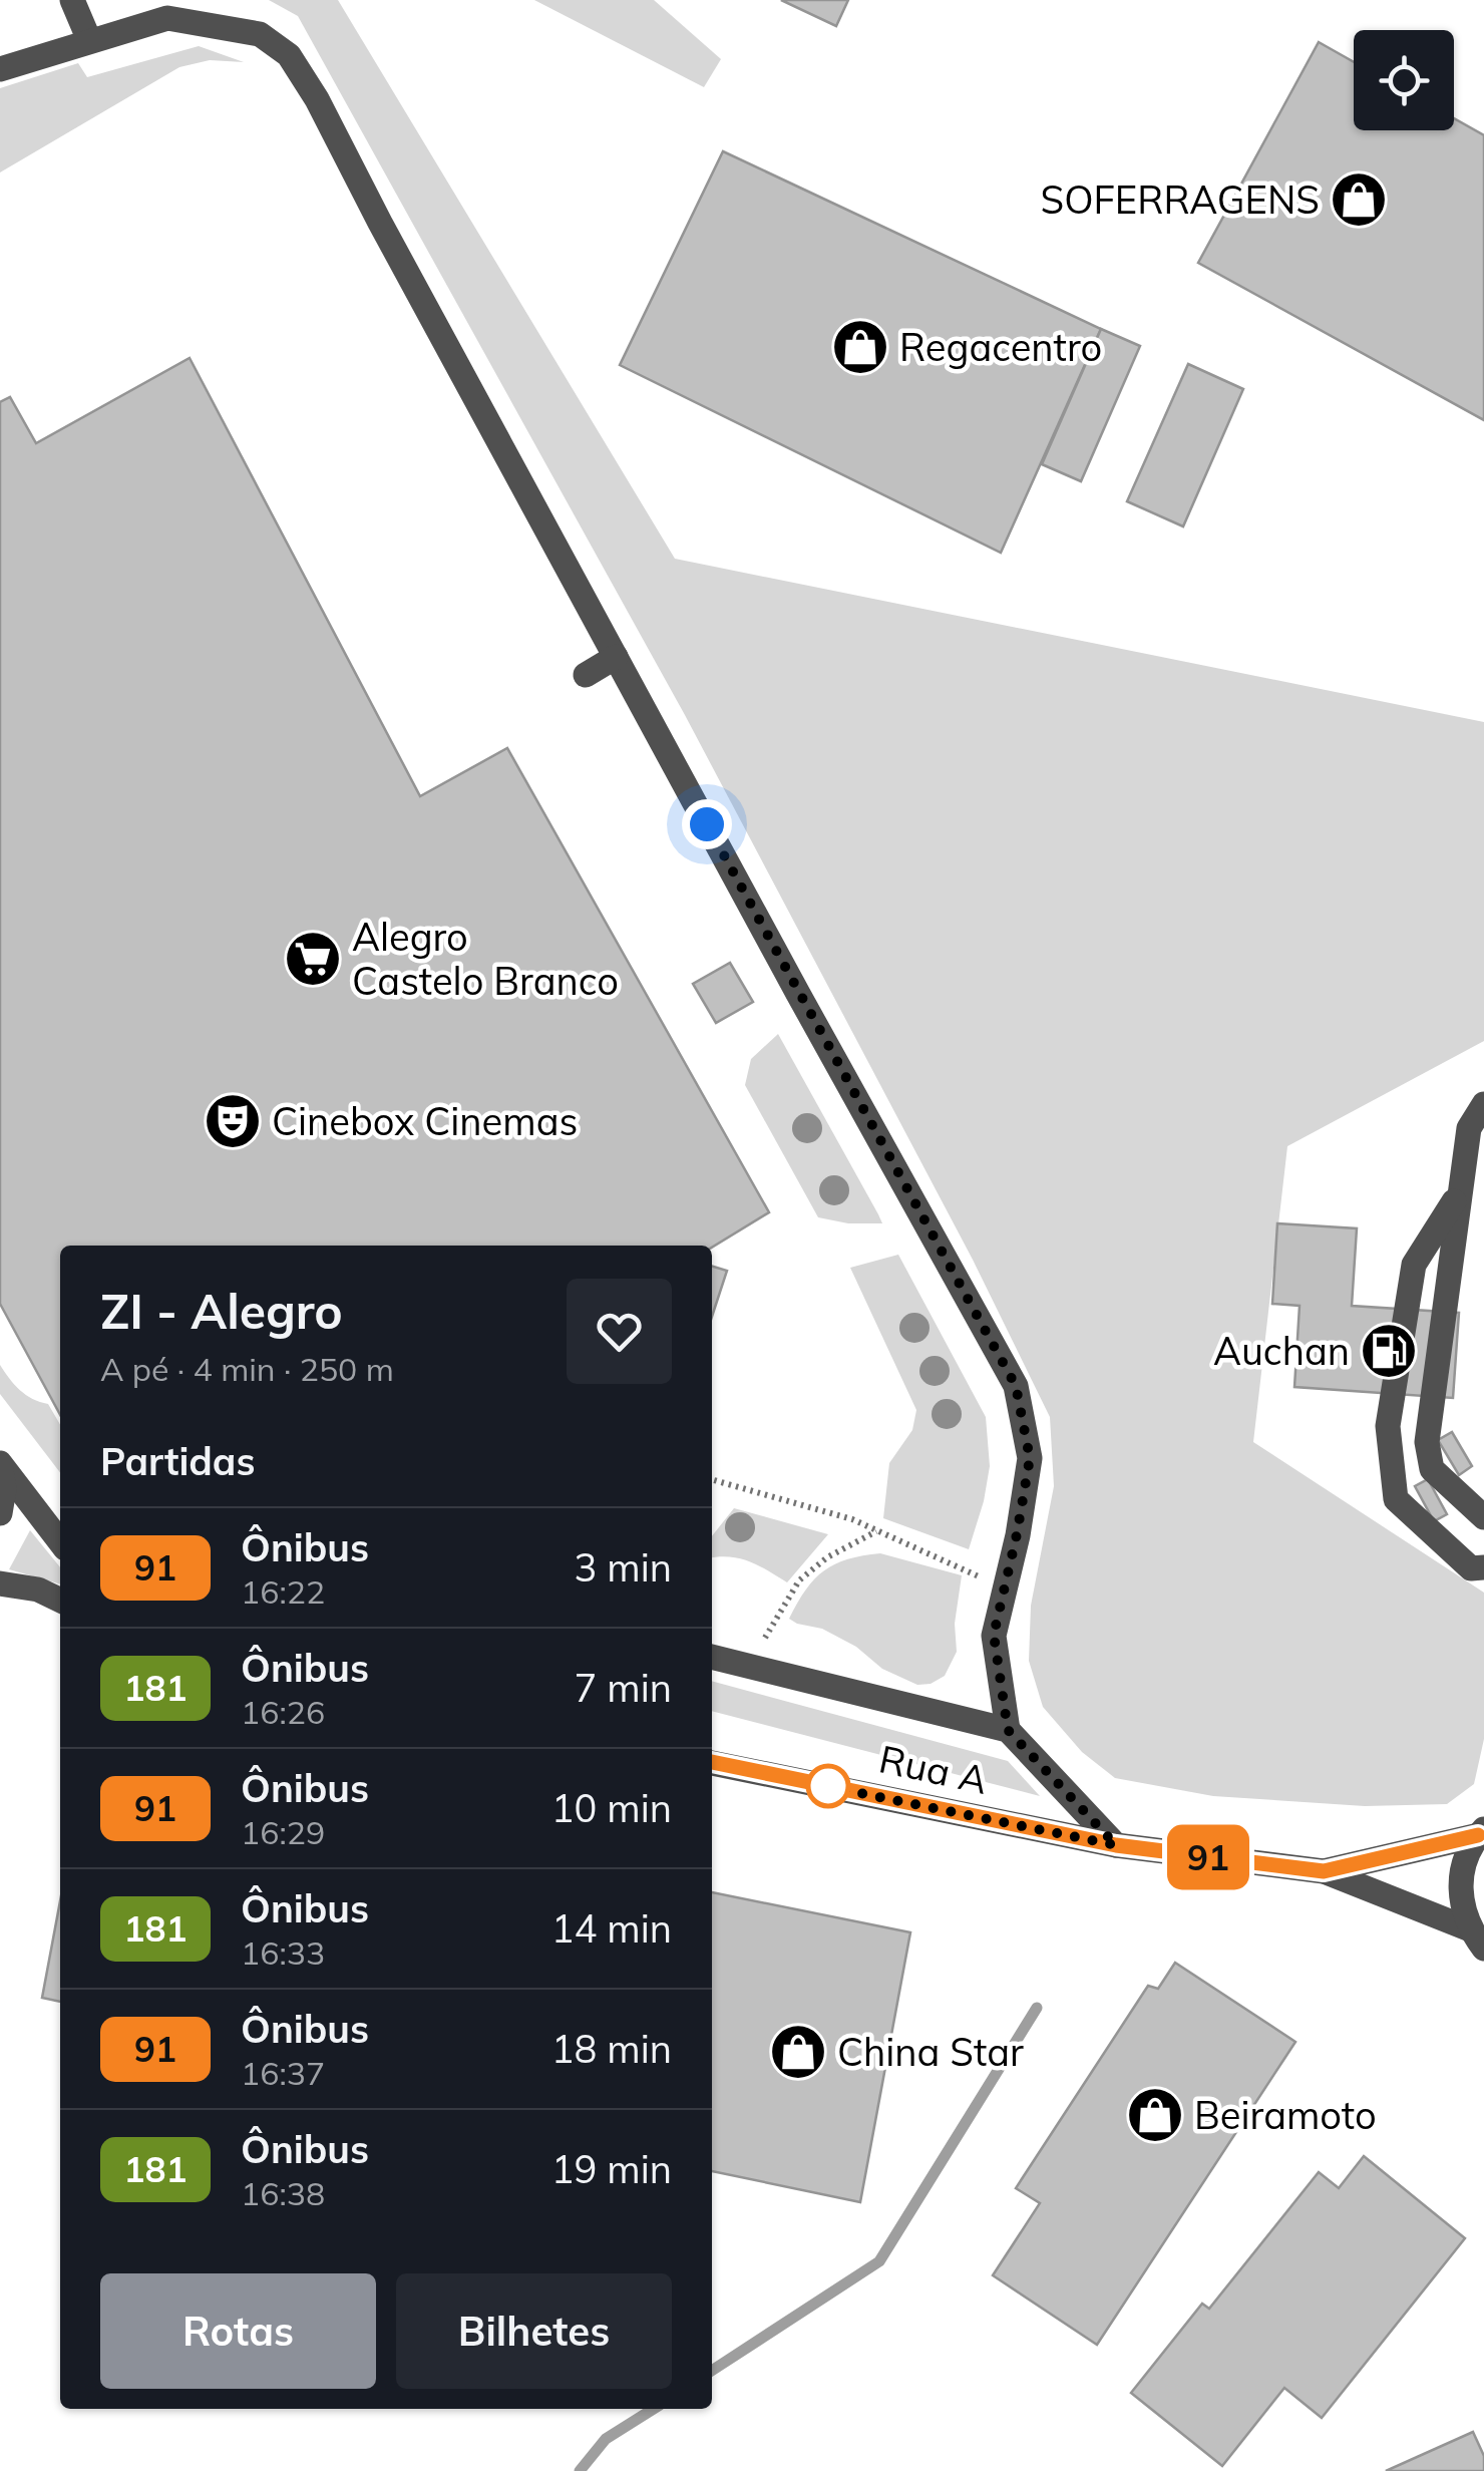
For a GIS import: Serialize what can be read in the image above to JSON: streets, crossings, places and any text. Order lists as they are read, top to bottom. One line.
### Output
{"streets":{"street":["Rua A"]},"places":{"shop":["SOFERRAGENS","Regacentro","China Star","Beiramoto"],"supermarket":["Alegro Castelo Branco"],"theatre":["Cinebox Cinemas"],"fuel station":["Auchan"]},"lines":["bus line 91"],"page":{"on_map":"91","heading":[["ZI - Alegro","A pé · 4 min · 250 m"],"Partidas"],"list":[{"mark":"91","name":"Ônibus","note":"16:22","value":"3 min"},{"mark":"181","name":"Ônibus","note":"16:26","value":"7 min"},{"mark":"91","name":"Ônibus","note":"16:29","value":"10 min"},{"mark":"181","name":"Ônibus","note":"16:33","value":"14 min"},{"mark":"91","name":"Ônibus","note":"16:37","value":"18 min"},{"mark":"181","name":"Ônibus","note":"16:38","value":"19 min"}],"buttons":["Rotas","Bilhetes"]}}
